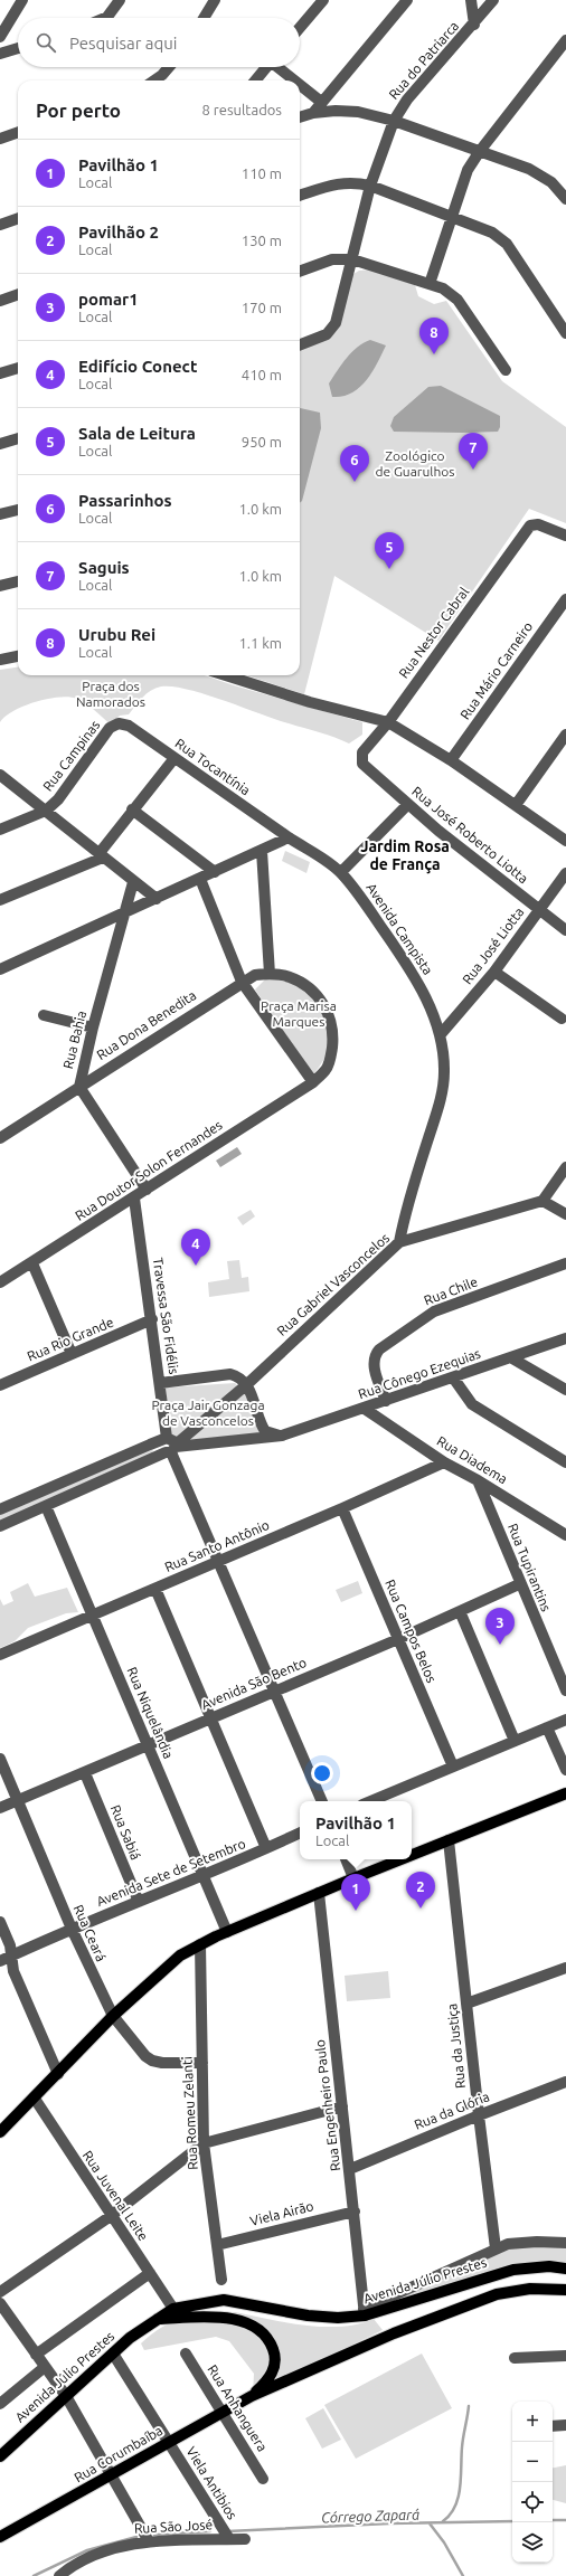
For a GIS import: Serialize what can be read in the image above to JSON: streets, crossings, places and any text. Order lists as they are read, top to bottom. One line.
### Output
{"streets":{"main road":["Avenida Júlio Prestes","Rua Corumbaíba"],"street":["Rua do Patriarca","Rua Nestor Cabral","Rua Mário Carneiro","Rua Campinas","Rua Tocantínia","Rua José Roberto Liotta","Avenida Campista","Rua José Liotta","Rua Dona Benedita","Rua Bahia","Rua Doutor Solon Fernandes","Rua Gabriel Vasconcelos","Rua Chile","Travessa São Fidélis","Rua Rio Grande","Rua Cônego Ezequias","Rua Diadema","Rua Santo Antônio","Rua Tupirantins","Rua Campos Belos","Avenida São Bento","Rua Niquelândia","Rua Sabiá","Avenida Sete de Setembro","Rua Ceará","Rua da Justiça","Rua Engenheiro Paulo","Rua da Glória","Rua Romeu Zelanti","Rua Juvenal Leite","Viela Airão","Rua Anhanguera","Viela Antibios","Rua São José"]},"crossings":[["Rua Nestor Cabral","Rua José Roberto Liotta"],["Rua Campinas","Rua Tocantínia"],["Rua Tocantínia","Avenida Campista"],["Rua José Roberto Liotta","Rua José Liotta"],["Avenida Campista","Rua José Liotta"],["Avenida Campista","Rua Gabriel Vasconcelos"],["Rua Dona Benedita","Rua Bahia"],["Rua Bahia","Rua Doutor Solon Fernandes"],["Rua Doutor Solon Fernandes","Travessa São Fidélis"],["Rua Gabriel Vasconcelos","Travessa São Fidélis"],["Rua Gabriel Vasconcelos","Rua Cônego Ezequias"],["Rua Chile","Rua Cônego Ezequias"],["Travessa São Fidélis","Rua Rio Grande"],["Travessa São Fidélis","Rua Cônego Ezequias"],["Travessa São Fidélis","Rua Santo Antônio"],["Travessa São Fidélis","Avenida São Bento"],["Rua Cônego Ezequias","Rua Diadema"],["Rua Diadema","Rua Santo Antônio"],["Rua Diadema","Rua Tupirantins"],["Rua Santo Antônio","Rua Campos Belos"],["Rua Santo Antônio","Rua Niquelândia"],["Rua Tupirantins","Avenida São Bento"],["Rua Campos Belos","Avenida São Bento"],["Avenida São Bento","Rua Niquelândia"],["Avenida São Bento","Rua Sabiá"],["Avenida São Bento","Rua Ceará"],["Rua Niquelândia","Avenida Sete de Setembro"],["Rua Sabiá","Avenida Sete de Setembro"],["Avenida Sete de Setembro","Rua Ceará"],["Rua Ceará","Rua Romeu Zelanti"],["Rua da Justiça","Rua da Glória"],["Rua Engenheiro Paulo","Rua da Glória"],["Rua Engenheiro Paulo","Viela Airão"],["Rua Engenheiro Paulo","Avenida Júlio Prestes"],["Rua Romeu Zelanti","Viela Airão"],["Rua Juvenal Leite","Avenida Júlio Prestes"],["Avenida Júlio Prestes","Viela Antibios"],["Rua Anhanguera","Rua Corumbaíba"],["Rua Corumbaíba","Viela Antibios"],["Viela Antibios","Rua São José"]],"districts":["Jardim Rosa de França"],"water":["Córrego Zapará"],"parks":["Zoológico de Guarulhos","Praça dos Namorados","Praça Marisa Marques","Praça Jair Gonzaga de Vasconcelos"],"page":{"search":"Pesquisar aqui","heading":["Por perto","8 resultados"],"list":[{"mark":"1","name":"Pavilhão 1","note":"Local","value":"110 m"},{"mark":"2","name":"Pavilhão 2","note":"Local","value":"130 m"},{"mark":"3","name":"pomar1","note":"Local","value":"170 m"},{"mark":"4","name":"Edifício Conect","note":"Local","value":"410 m"},{"mark":"5","name":"Sala de Leitura","note":"Local","value":"950 m"},{"mark":"6","name":"Passarinhos","note":"Local","value":"1.0 km"},{"mark":"7","name":"Saguis","note":"Local","value":"1.0 km"},{"mark":"8","name":"Urubu Rei","note":"Local","value":"1.1 km"}],"pins":["8","7","6","5","4","3","2","1"],"popup":["Pavilhão 1","Local"],"map_buttons":["+","−"]}}
